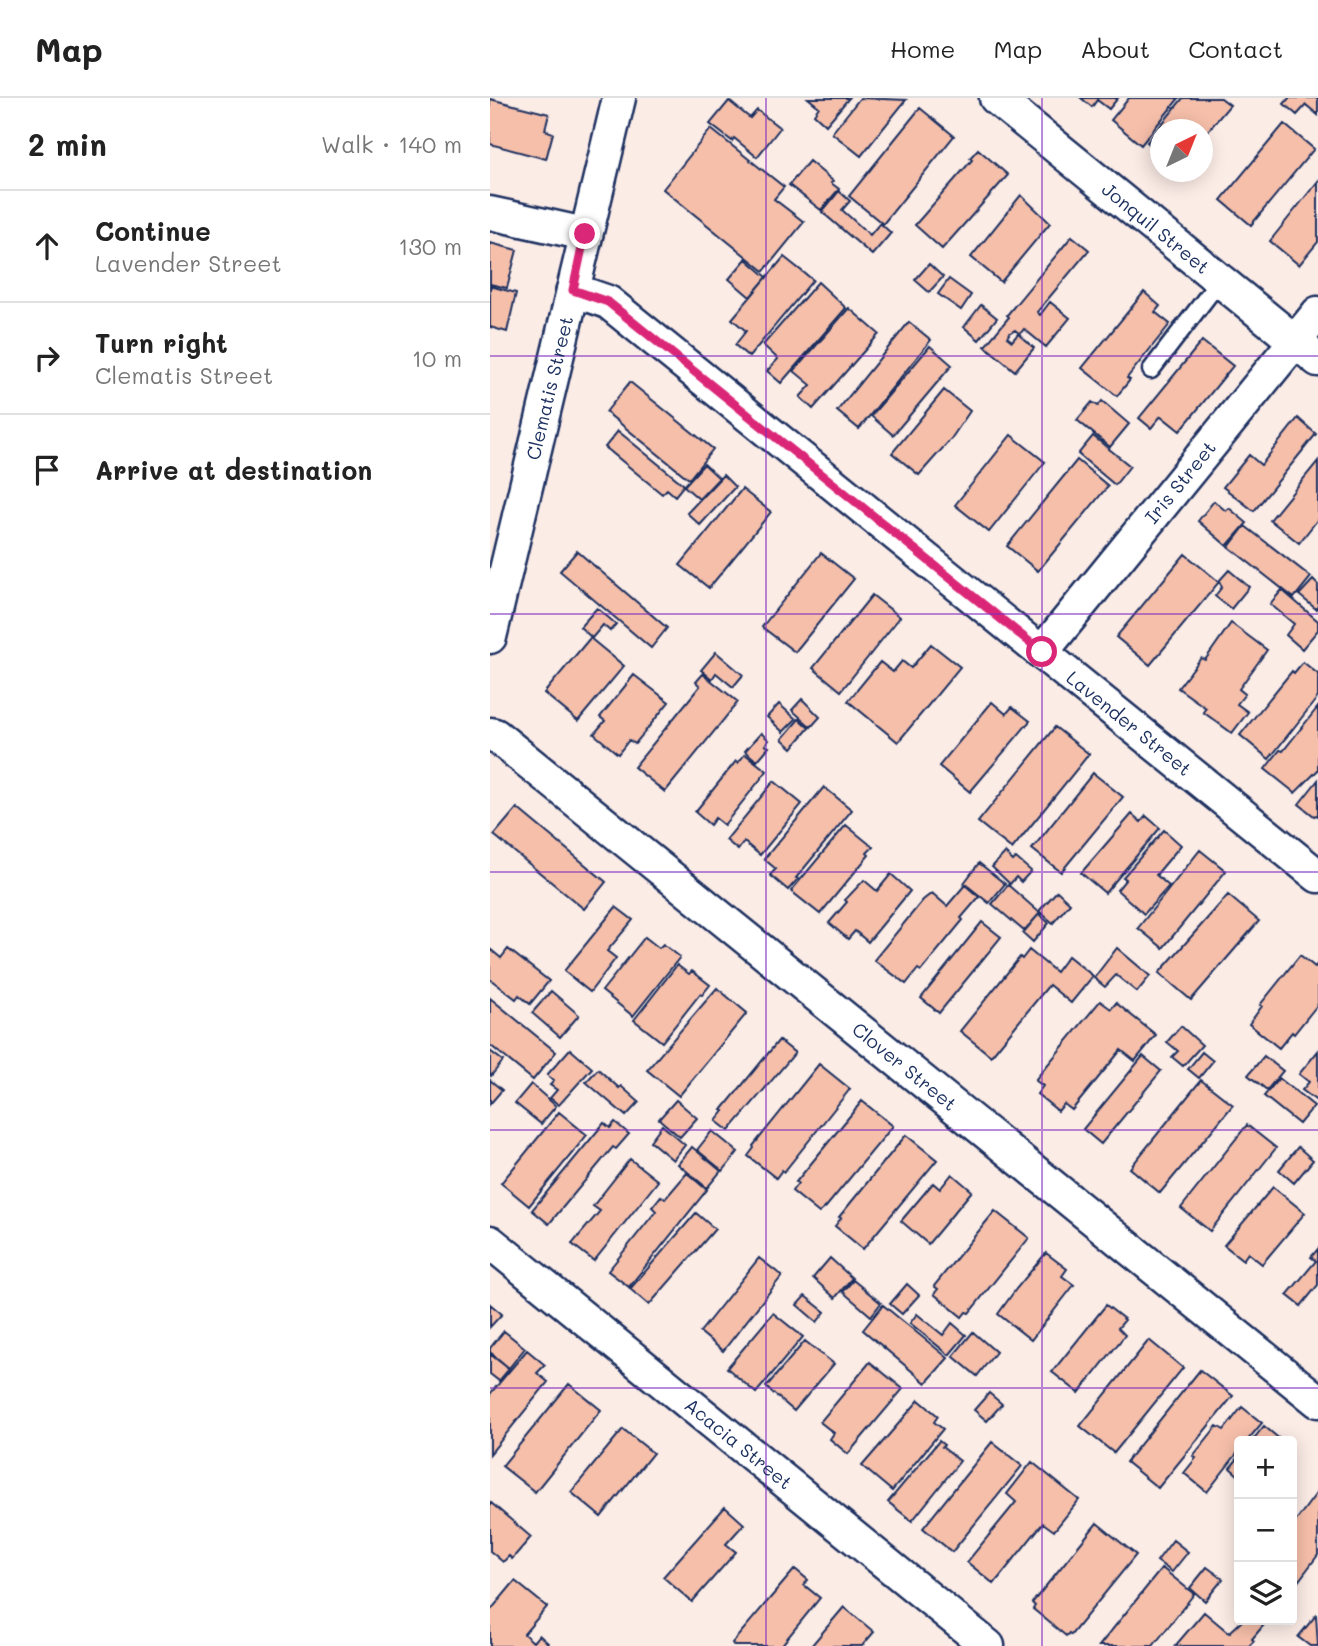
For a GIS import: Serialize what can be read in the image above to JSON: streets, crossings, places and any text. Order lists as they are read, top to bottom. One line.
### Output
{"streets":{"street":["Jonquil Street","Clematis Street","Iris Street","Lavender Street","Clover Street","Acacia Street"]},"crossings":[["Jonquil Street","Iris Street"],["Clematis Street","Lavender Street"],["Iris Street","Lavender Street"]],"north":"top right","page":{"header":"Map","nav":["Home","Map","About","Contact"],"heading":["2 min","Walk · 140 m"],"list":[["Continue","Lavender Street","130 m"],["Turn right","Clematis Street","10 m"],"Arrive at destination"],"map_buttons":["+","−"]}}
